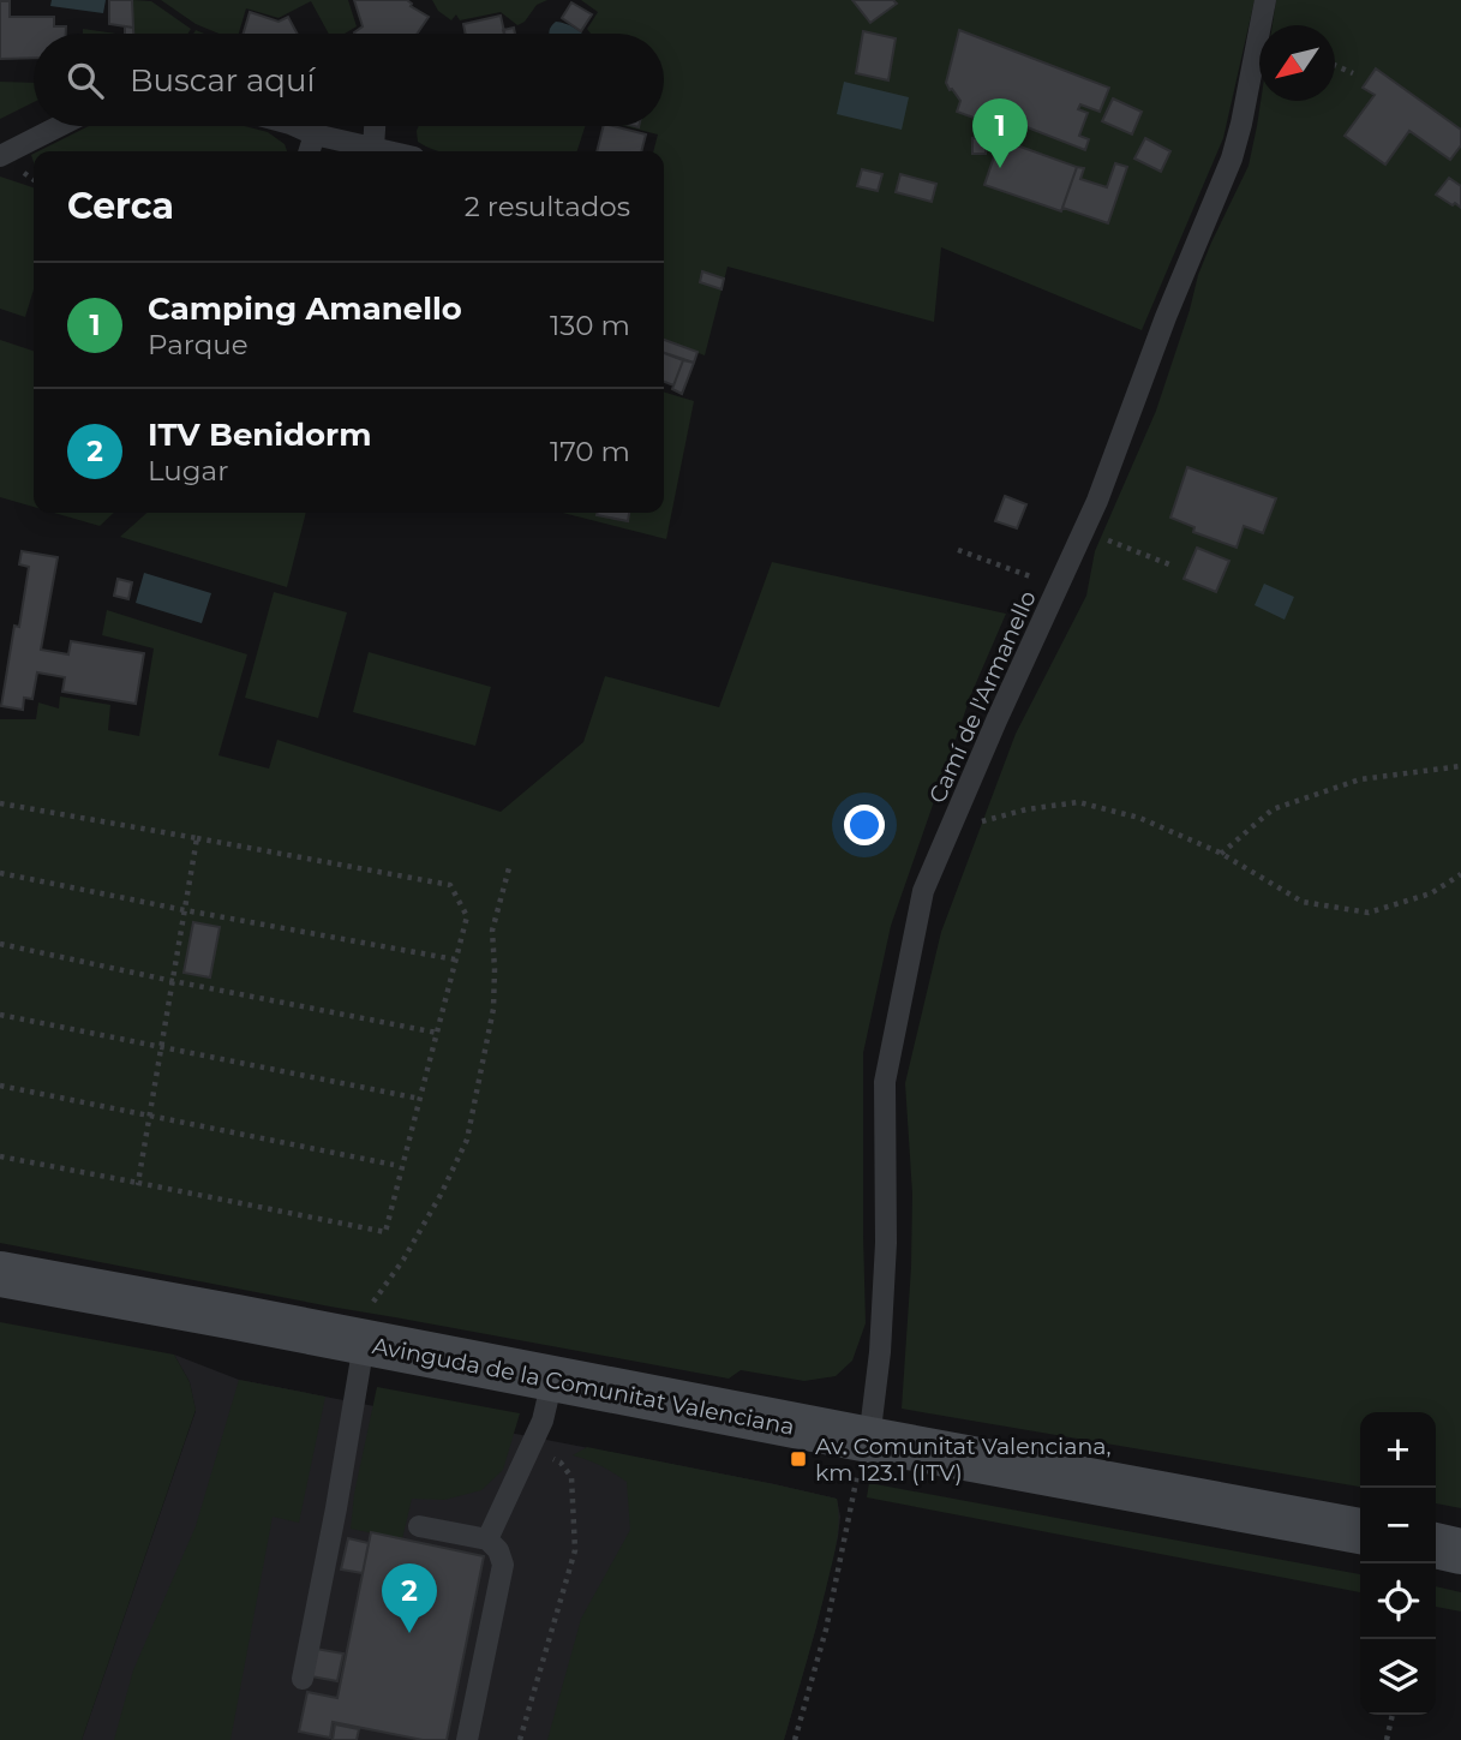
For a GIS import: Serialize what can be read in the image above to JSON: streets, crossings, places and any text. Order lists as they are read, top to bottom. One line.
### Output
{"streets":{"main road":["Avinguda de la Comunitat Valenciana"],"lane":["Camí de l'Armanello"]},"crossings":[["Camí de l'Armanello","Avinguda de la Comunitat Valenciana"]],"places":{"transit":["Av. Comunitat Valenciana, km 123.1 (ITV)"]},"north":"bottom left","page":{"search":"Buscar aquí","pins":["1","2"],"heading":["Cerca","2 resultados"],"list":[{"mark":"1","name":"Camping Amanello","note":"Parque","value":"130 m"},{"mark":"2","name":"ITV Benidorm","note":"Lugar","value":"170 m"}],"map_buttons":["+","−"]}}
